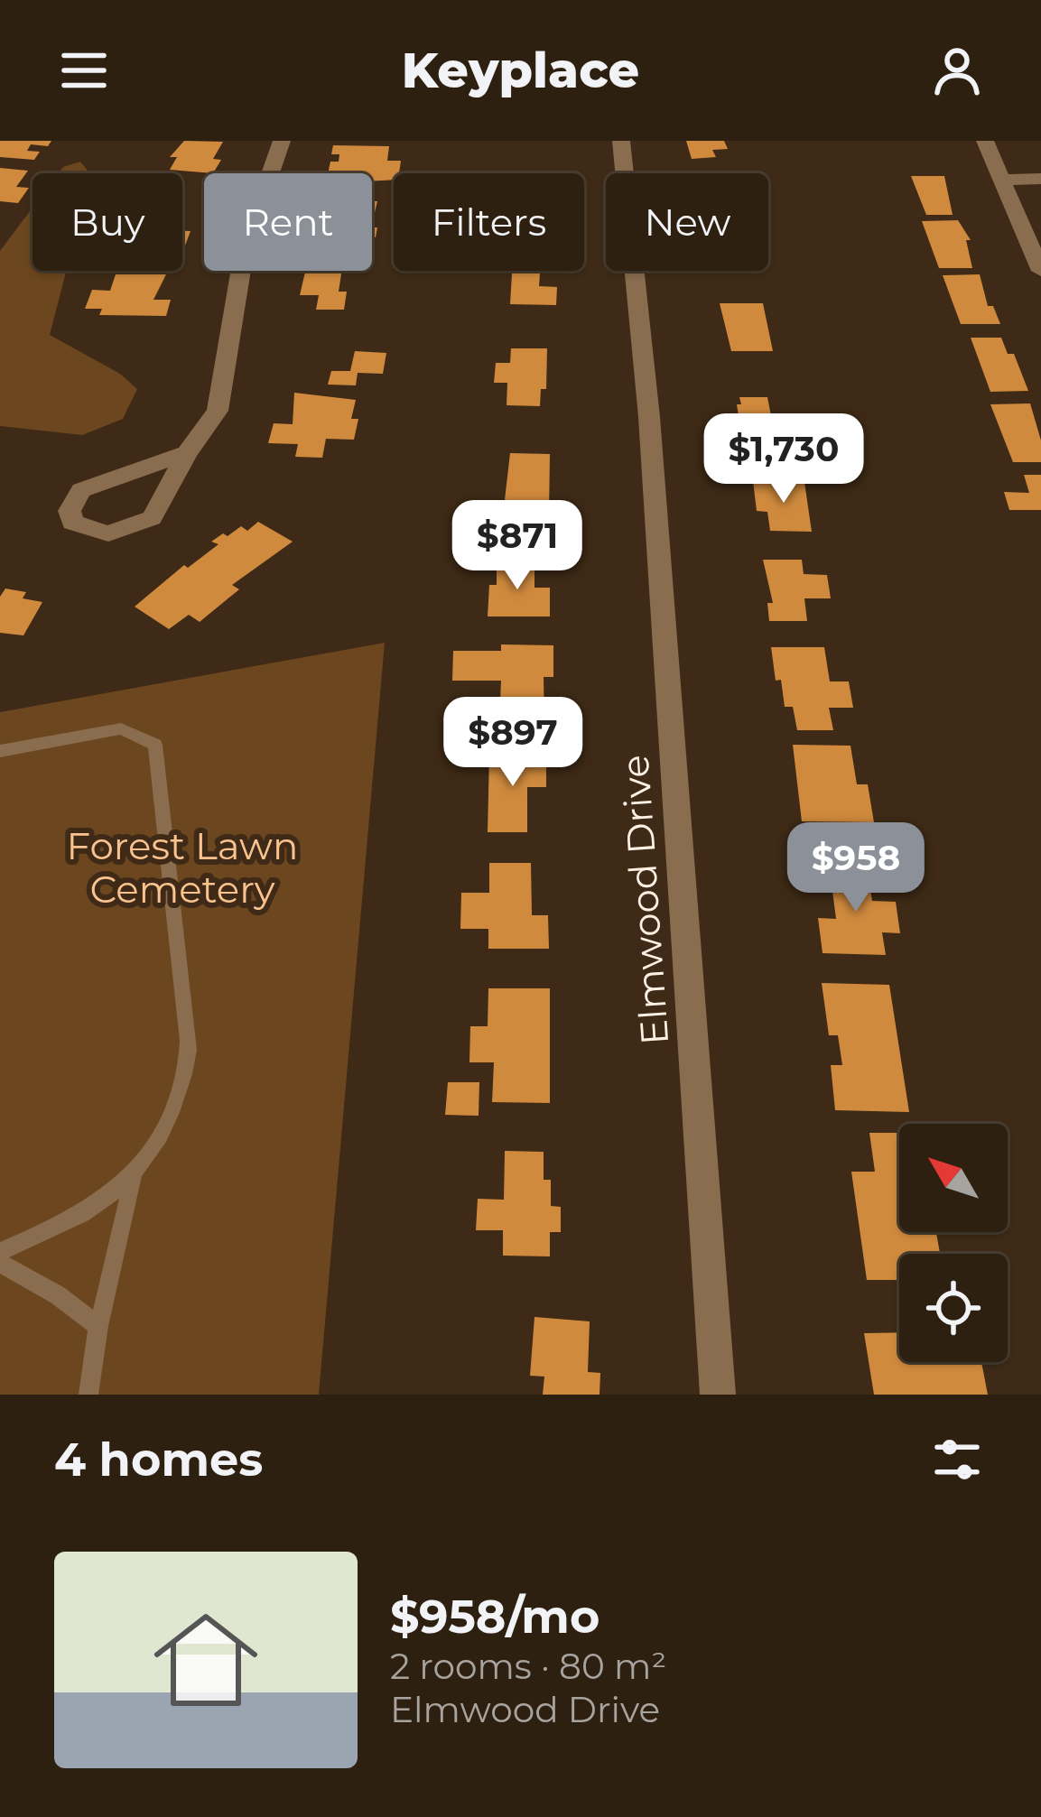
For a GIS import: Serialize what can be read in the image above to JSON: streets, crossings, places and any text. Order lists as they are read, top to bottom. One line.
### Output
{"streets":{"street":["Elmwood Drive"]},"parks":["Forest Lawn Cemetery"],"north":"top left","page":{"header":"Keyplace","chip":["Buy","Rent","Filters","New"],"price":["$1,730","$871","$897","$958"],"heading":"4 homes","list":[{"name":"$958/mo","note":"2 rooms · 80 m² · Elmwood Drive"}]}}
